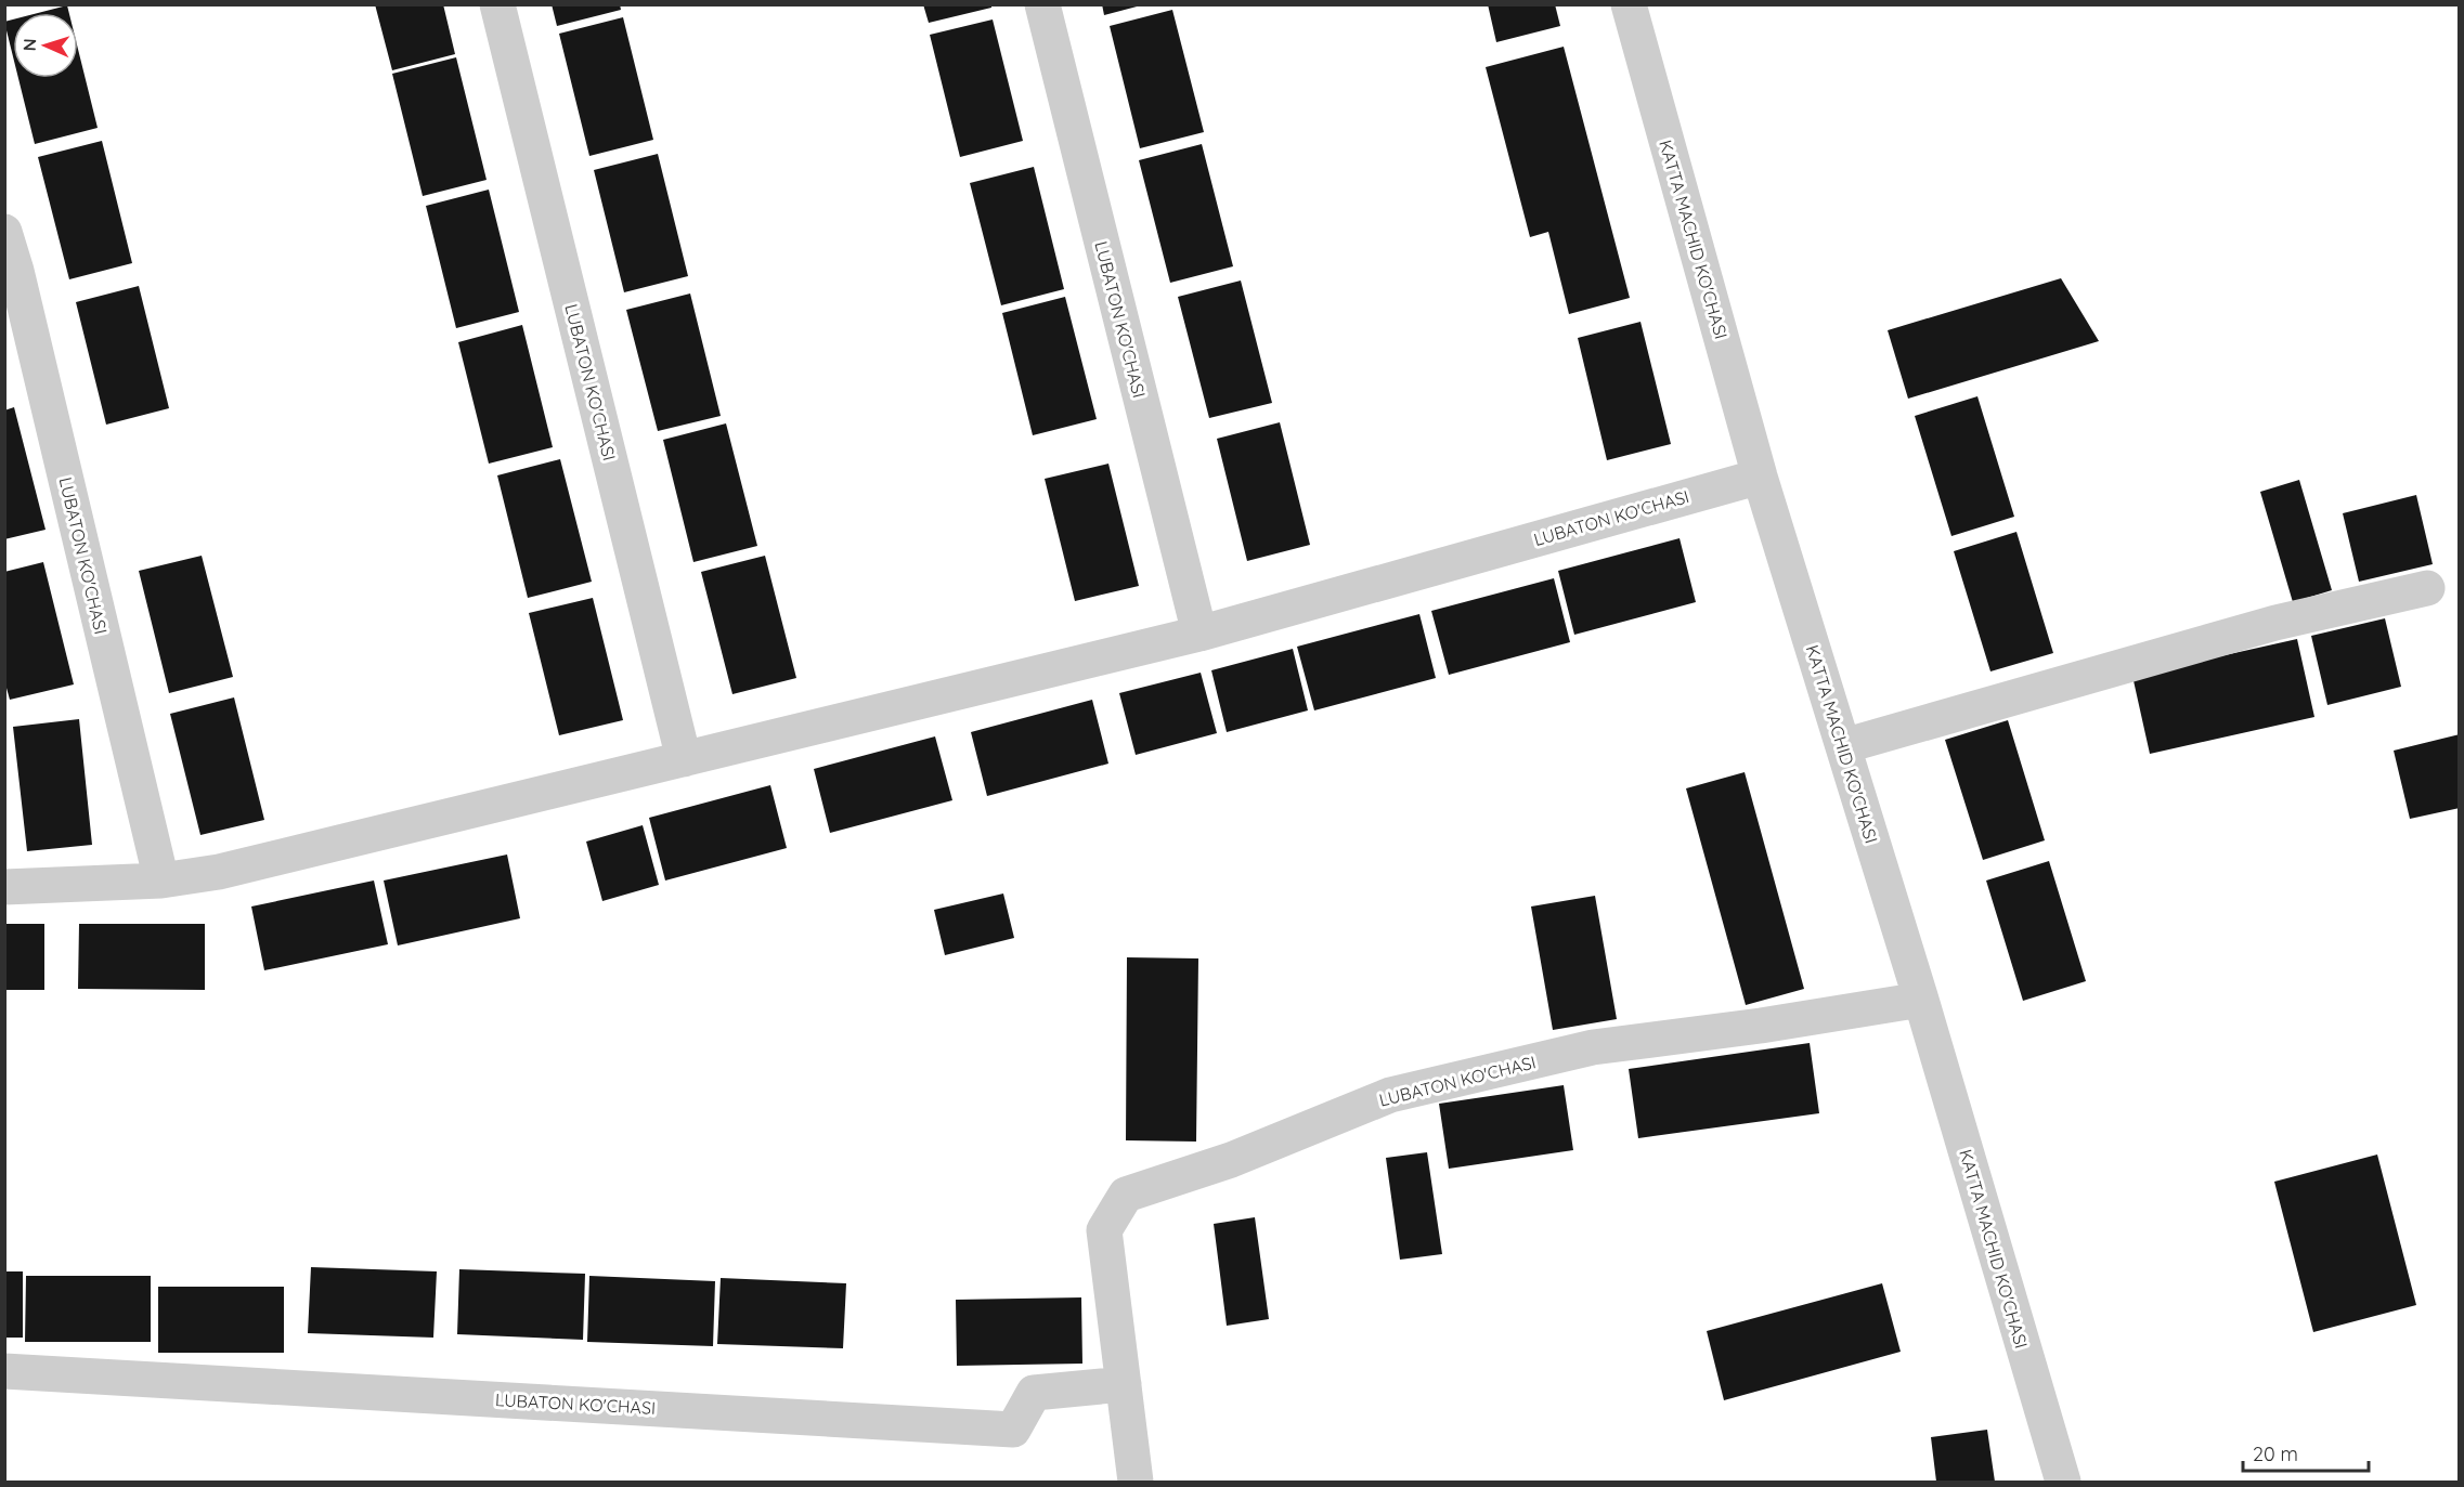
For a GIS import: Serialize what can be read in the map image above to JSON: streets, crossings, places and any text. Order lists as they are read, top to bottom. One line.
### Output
{"streets":{"street":["KATTA MACHID KO'CHASI","LUBATON KO'CHASI"]},"crossings":[["KATTA MACHID KO'CHASI","LUBATON KO'CHASI"]],"scale_bar":"20 m","north":"left"}
